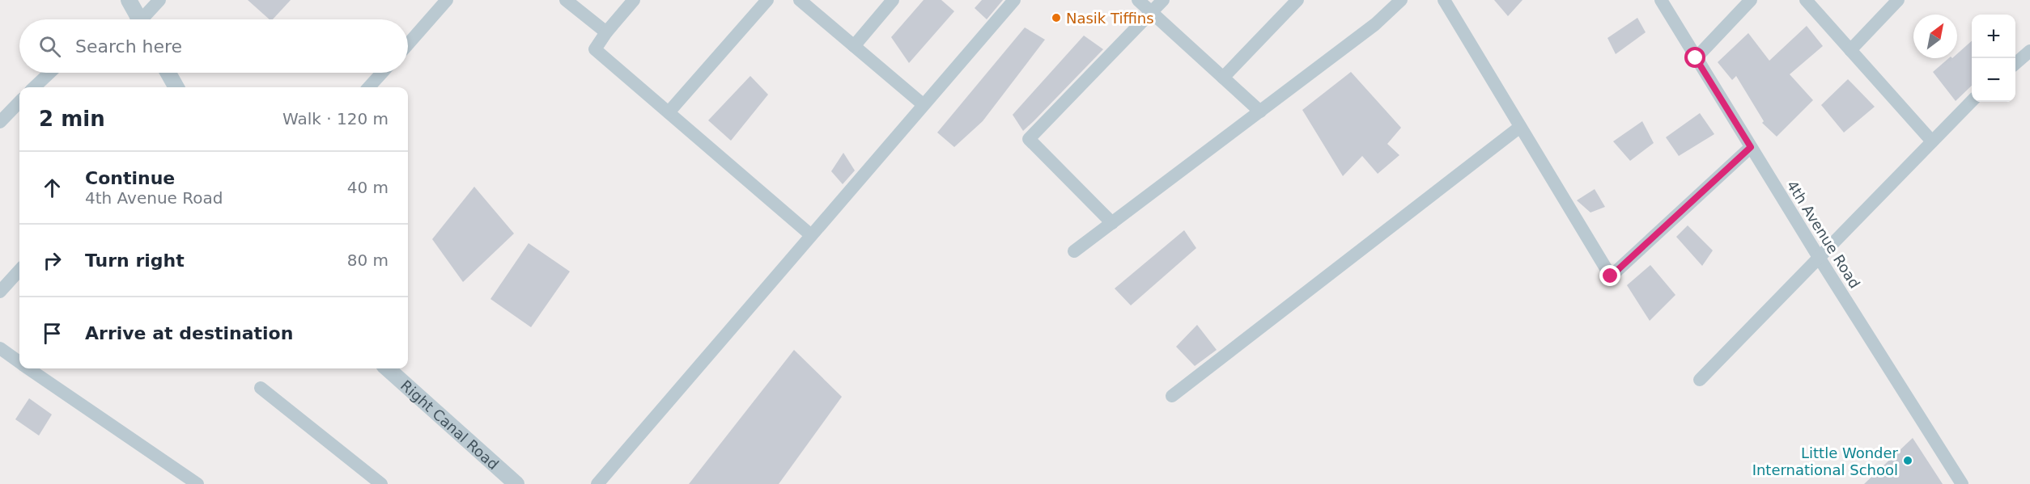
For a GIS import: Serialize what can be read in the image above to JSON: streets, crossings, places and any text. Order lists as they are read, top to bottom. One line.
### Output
{"streets":{"street":["4th Avenue Road","Right Canal Road"]},"places":["Nasik Tiffins","Little Wonder International School"],"north":"top right","page":{"map_buttons":["+","−"],"search":"Search here","heading":["2 min","Walk · 120 m"],"list":[["Continue","4th Avenue Road","40 m"],["Turn right","80 m"],"Arrive at destination"]}}
